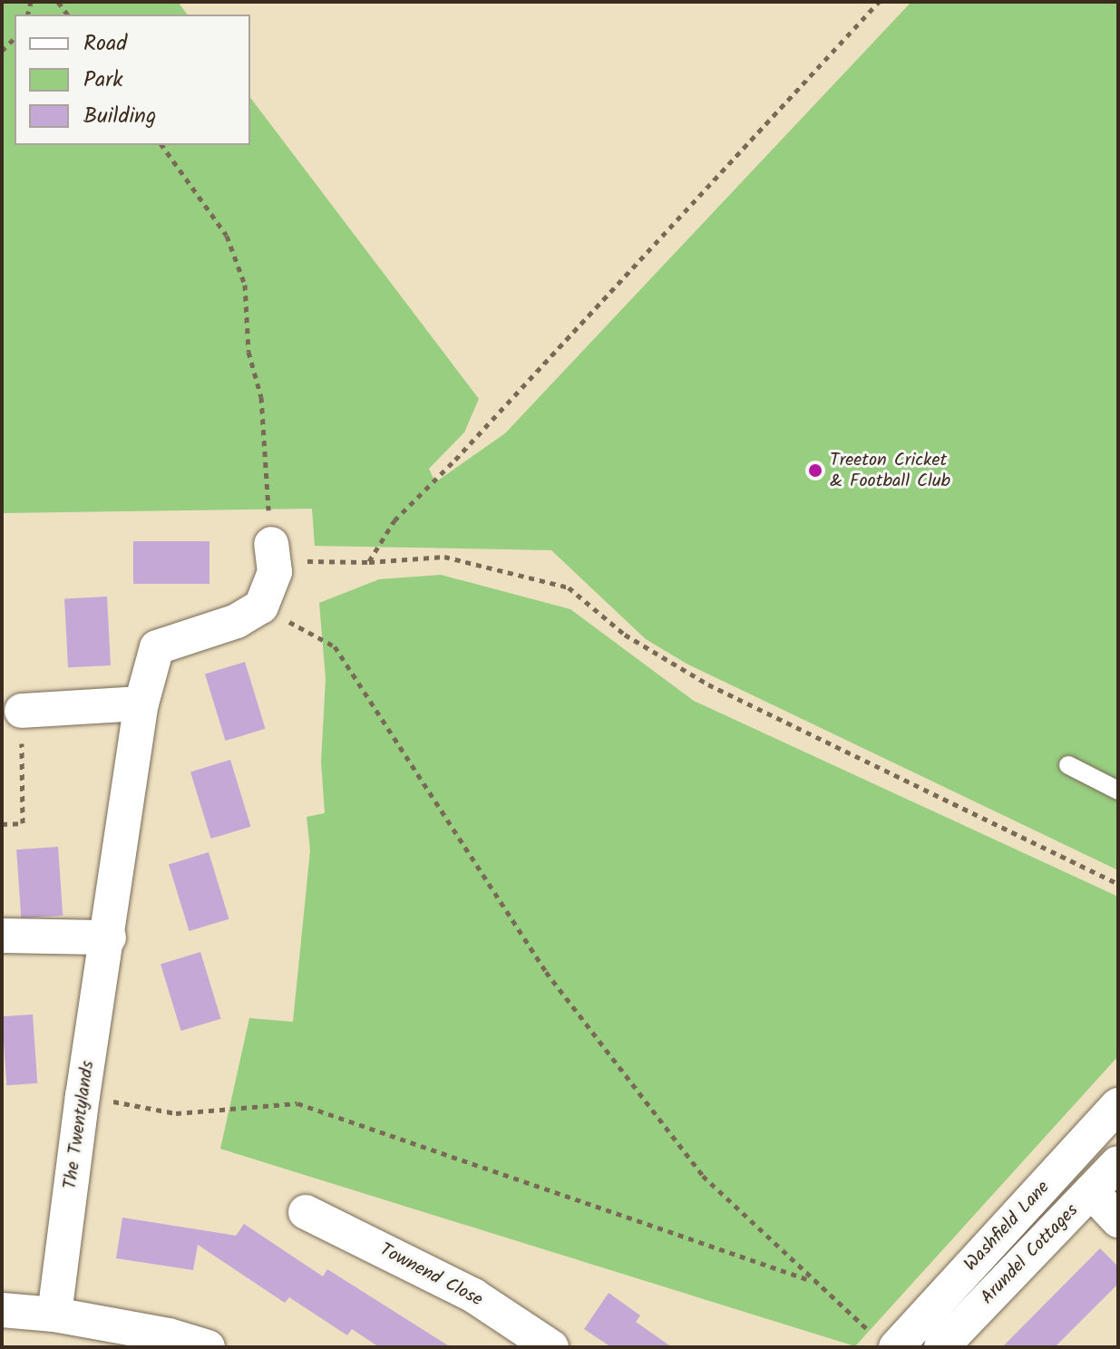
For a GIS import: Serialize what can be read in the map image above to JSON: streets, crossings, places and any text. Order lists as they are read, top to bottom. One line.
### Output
{"streets":{"street":["The Twentylands","Washfield Lane","Arundel Cottages","Townend Close"]},"places":["Treeton Cricket & Football Club"],"legend":["Road","Park","Building"]}
